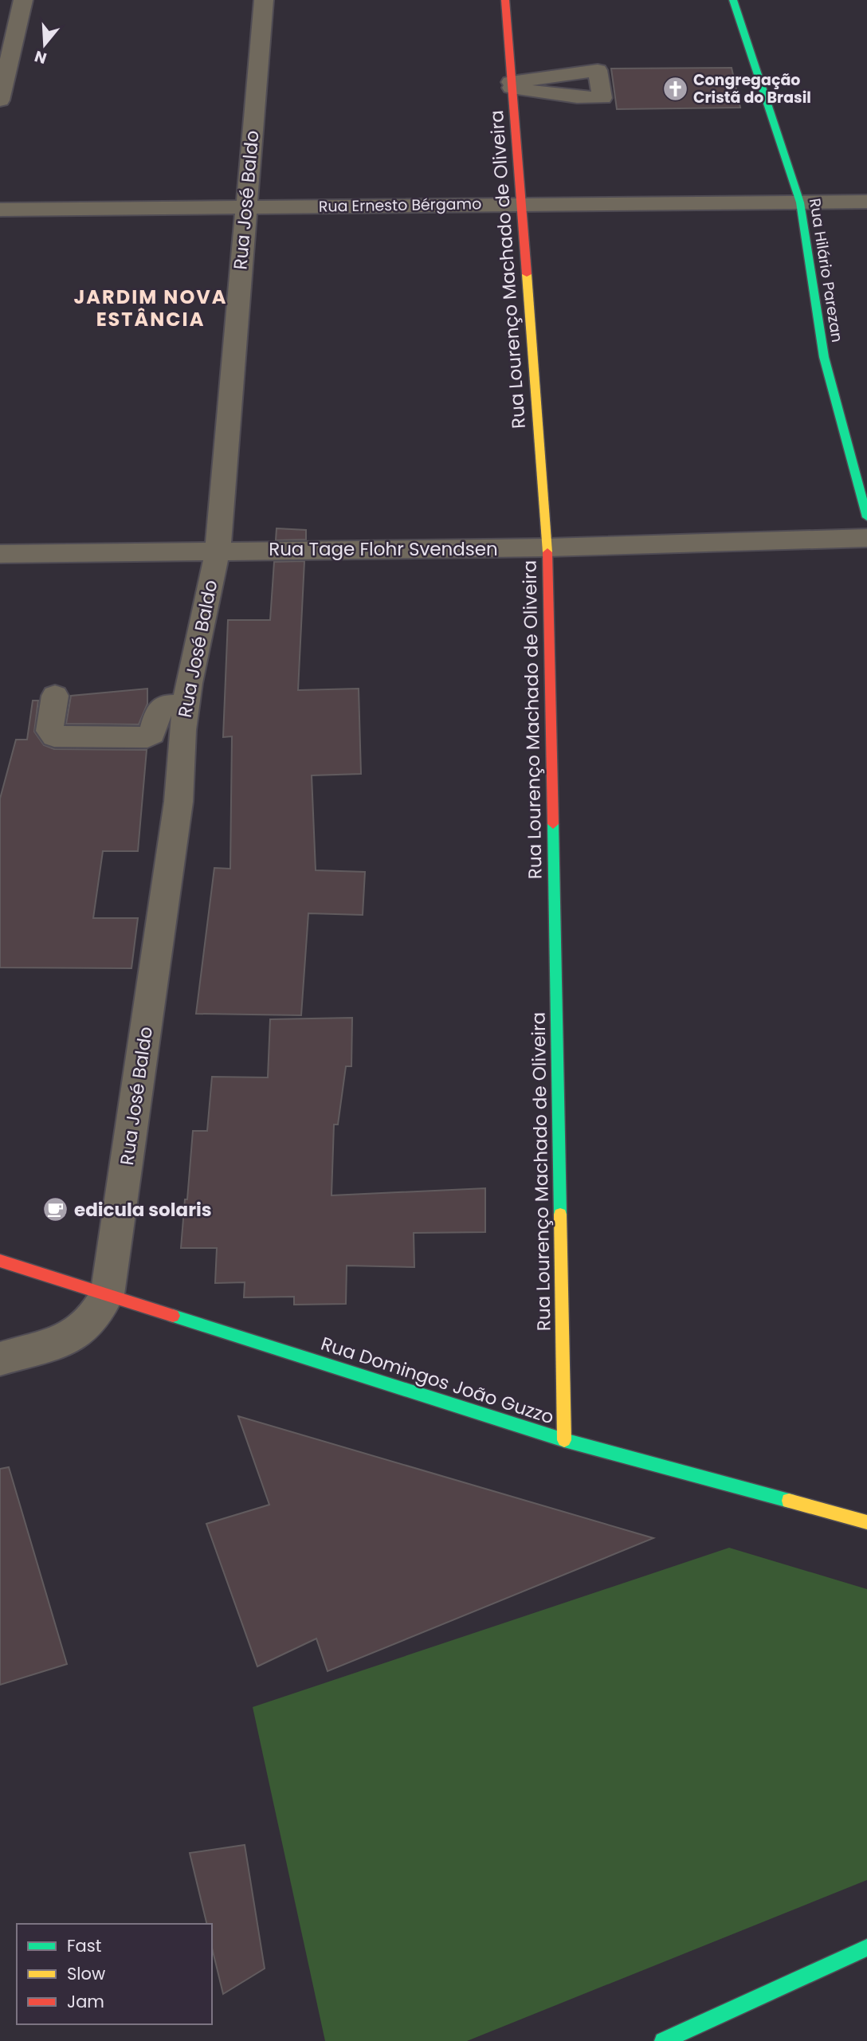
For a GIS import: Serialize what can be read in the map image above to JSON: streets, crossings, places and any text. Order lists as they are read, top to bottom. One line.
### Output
{"streets":{"street":["Rua José Baldo","Rua Ernesto Bérgamo","Rua Lourenço Machado de Oliveira","Rua Hilário Parezan","Rua Tage Flohr Svendsen","Rua Domingos João Guzzo"]},"crossings":[["Rua José Baldo","Rua Ernesto Bérgamo"],["Rua José Baldo","Rua Tage Flohr Svendsen"],["Rua José Baldo","Rua Domingos João Guzzo"],["Rua Ernesto Bérgamo","Rua Lourenço Machado de Oliveira"],["Rua Ernesto Bérgamo","Rua Hilário Parezan"],["Rua Lourenço Machado de Oliveira","Rua Tage Flohr Svendsen"],["Rua Lourenço Machado de Oliveira","Rua Domingos João Guzzo"]],"districts":["JARDIM NOVA ESTÂNCIA"],"places":{"church":["Congregação Cristã do Brasil"],"cafe":["edicula solaris"]},"legend":["Fast","Slow","Jam"],"north":"bottom"}
